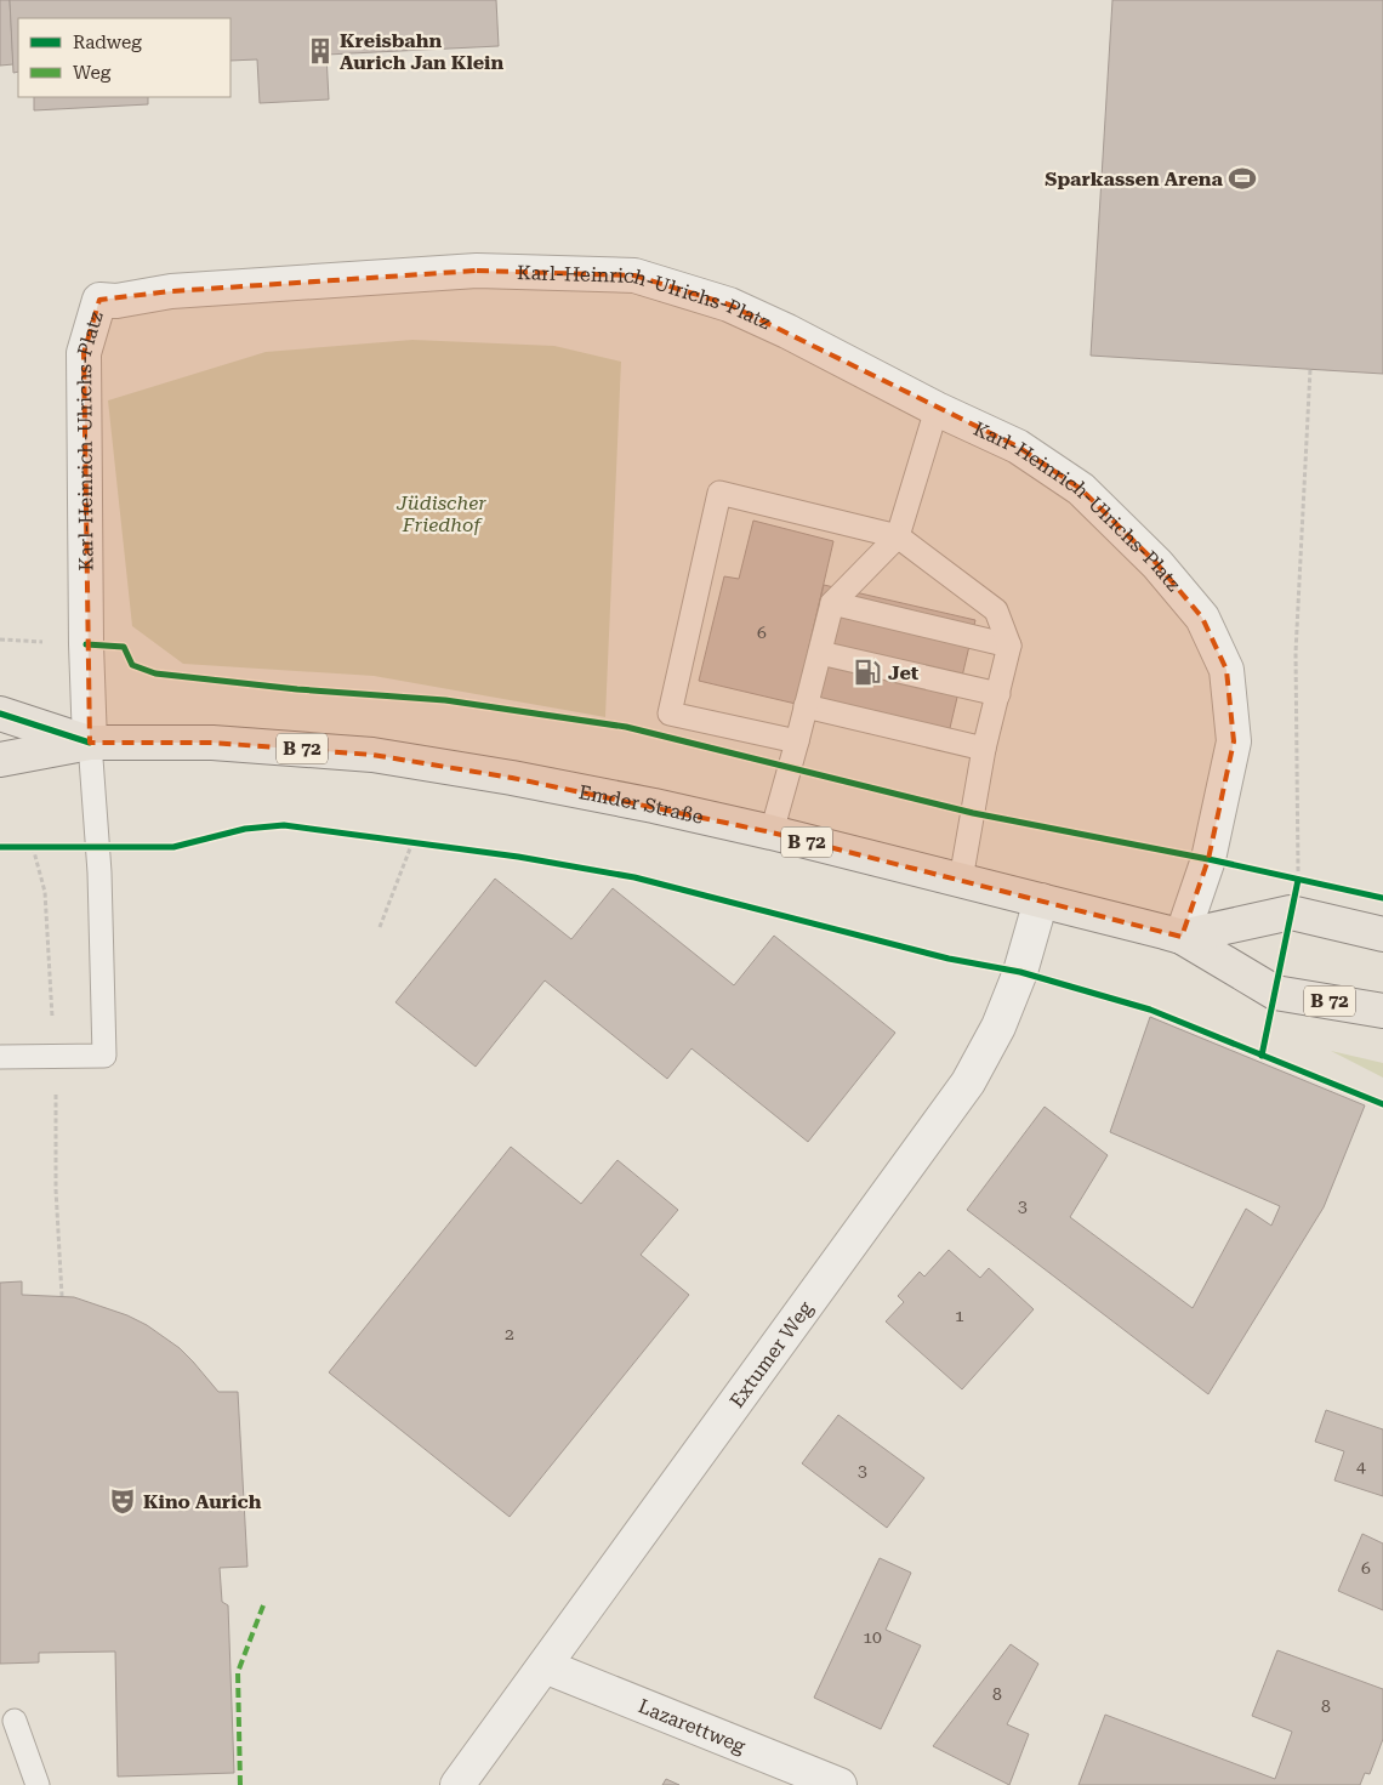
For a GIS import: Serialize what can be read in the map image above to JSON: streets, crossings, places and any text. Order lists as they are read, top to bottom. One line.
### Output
{"streets":{"main road":["B 72","Emder Straße"],"street":["Karl-Heinrich-Ulrichs-Platz","Extumer Weg","Lazarettweg"]},"crossings":[["Karl-Heinrich-Ulrichs-Platz","Emder Straße"],["Emder Straße","Extumer Weg"],["Extumer Weg","Lazarettweg"]],"parks":["Jüdischer Friedhof"],"places":{"building":["Kreisbahn Aurich Jan Klein"],"sports":["Sparkassen Arena"],"fuel station":["Jet"],"theatre":["Kino Aurich"]},"house_numbers":["6","3","1","2","4","3","6","10","8","8"],"legend":["Radweg","Weg"]}
